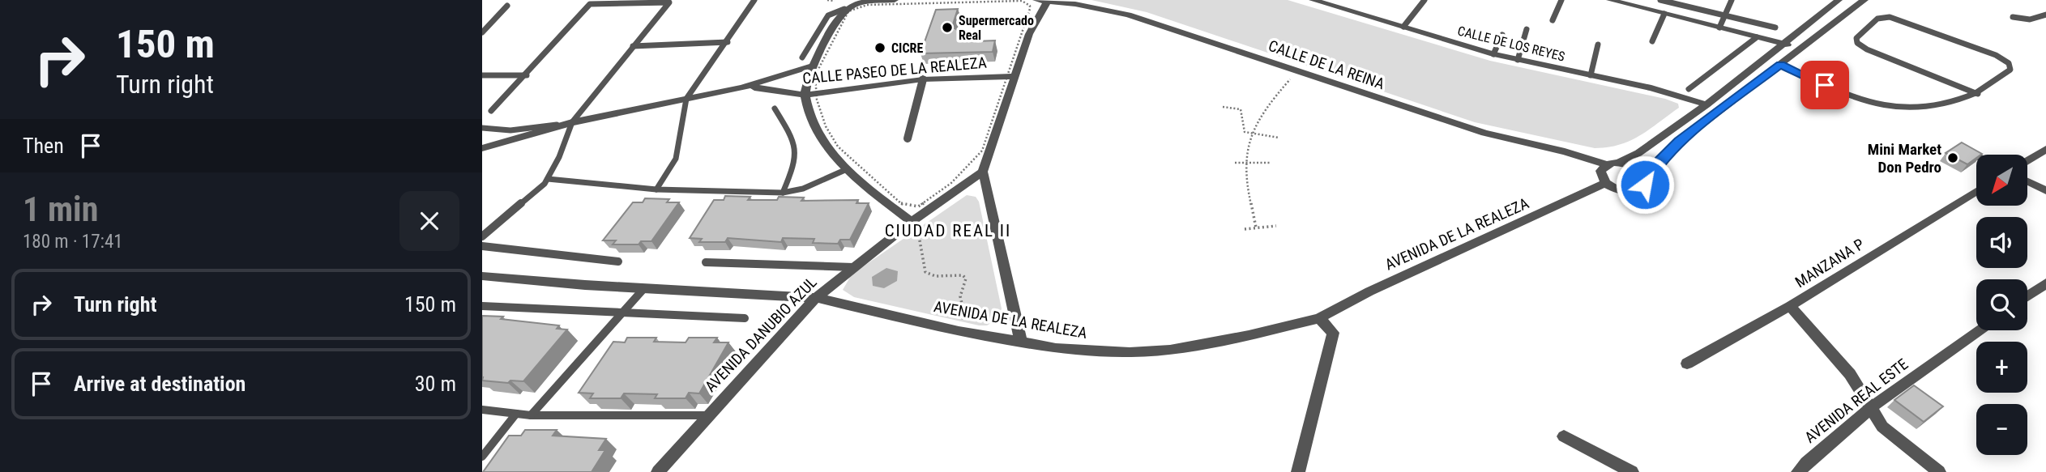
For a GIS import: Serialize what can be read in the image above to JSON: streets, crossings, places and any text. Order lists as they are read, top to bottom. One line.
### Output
{"streets":{"street":["CALLE DE LOS REYES","CALLE DE LA REINA","CALLE PASEO DE LA REALEZA","AVENIDA DE LA REALEZA","MANZANA P","AVENIDA DANUBIO AZUL","AVENIDA REAL ESTE"]},"crossings":[["AVENIDA DE LA REALEZA","AVENIDA DANUBIO AZUL"]],"districts":["CIUDAD REAL II"],"places":["Supermercado Real","CICRE","Mini Market Don Pedro"],"north":"bottom left","page":{"turn":["150 m","Turn right"],"then":"Then","map_buttons":["+","−"],"heading":["1 min","180 m · 17:41"],"list":[{"name":"Turn right","value":"150 m"},{"name":"Arrive at destination","value":"30 m"}]}}
